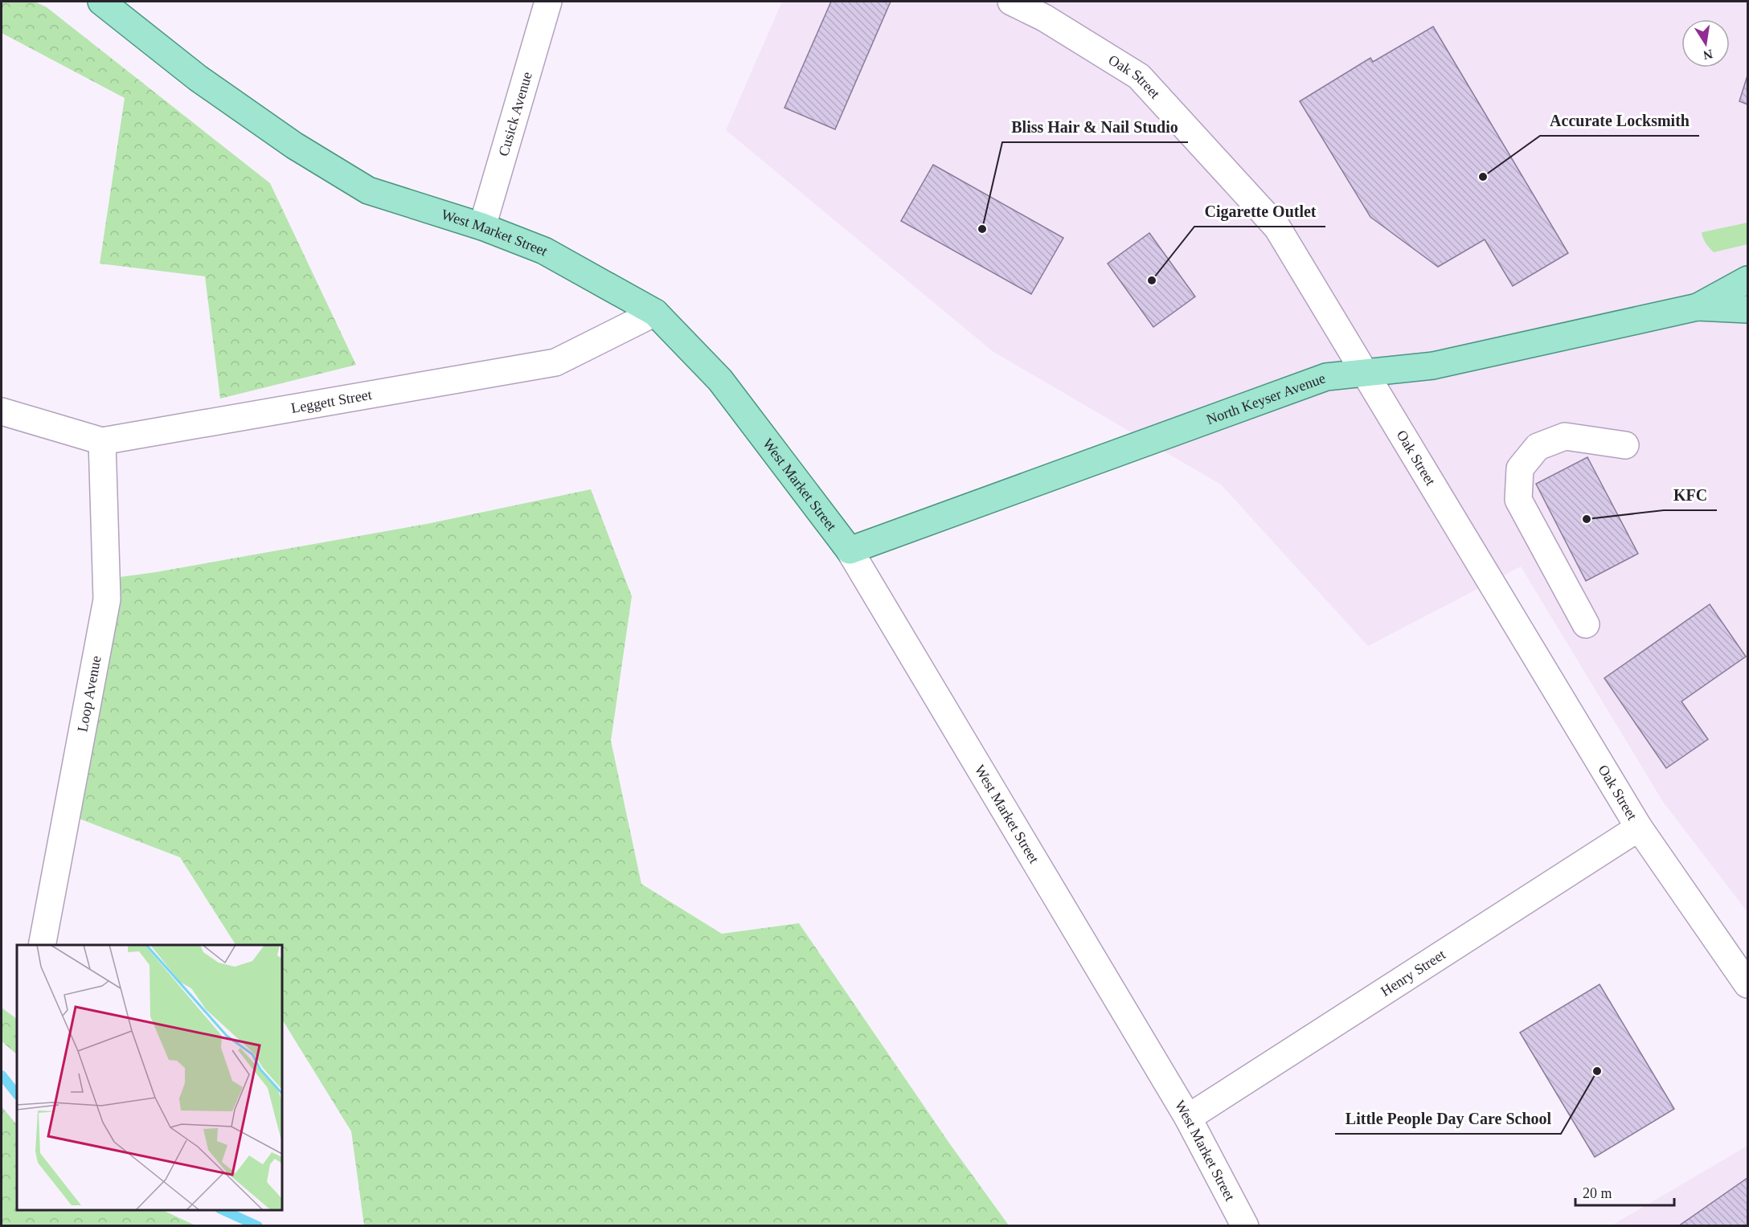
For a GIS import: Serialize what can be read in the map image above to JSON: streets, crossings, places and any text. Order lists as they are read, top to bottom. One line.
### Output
{"streets":{"main road":["West Market Street","North Keyser Avenue"],"street":["Oak Street","Cusick Avenue","Leggett Street","Loop Avenue","Henry Street"]},"crossings":[["Oak Street","North Keyser Avenue"],["Oak Street","Henry Street"],["Cusick Avenue","West Market Street"],["West Market Street","North Keyser Avenue"],["West Market Street","Leggett Street"],["West Market Street","Henry Street"],["Leggett Street","Loop Avenue"]],"places":["Accurate Locksmith","Bliss Hair & Nail Studio","Cigarette Outlet","KFC","Little People Day Care School"],"scale_bar":"20 m","north":"bottom"}
